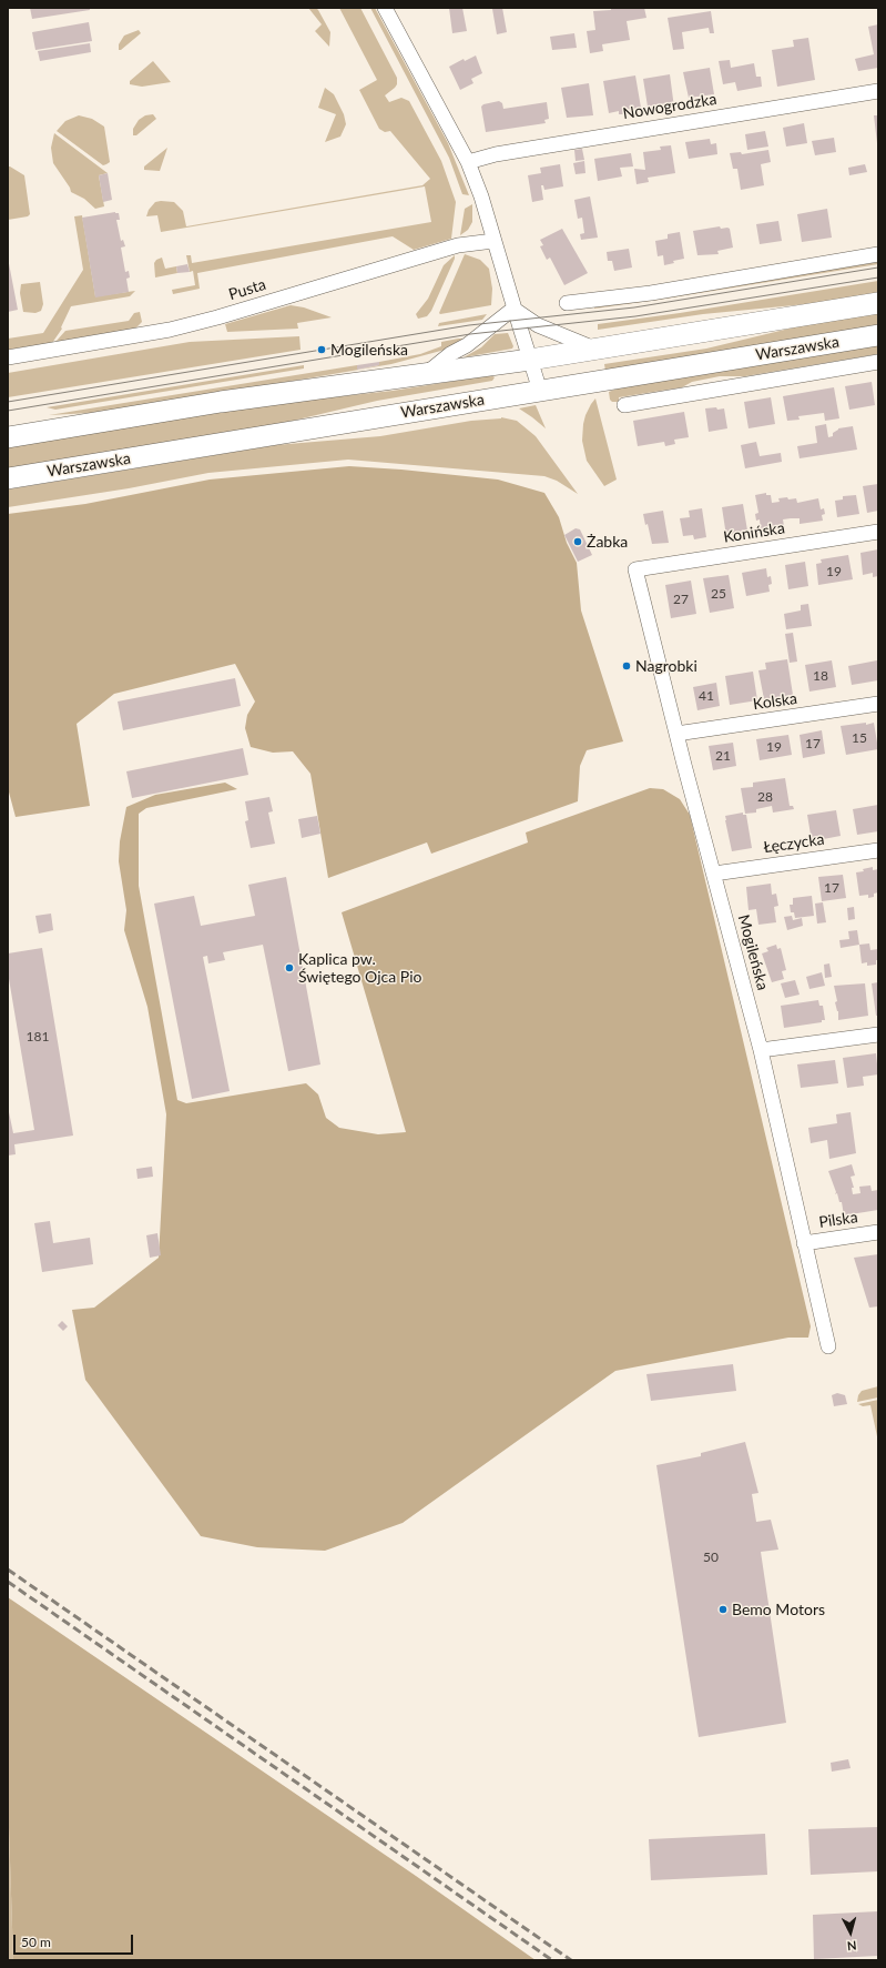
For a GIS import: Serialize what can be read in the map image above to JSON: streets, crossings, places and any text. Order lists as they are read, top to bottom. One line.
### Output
{"streets":{"main road":["Warszawska"],"street":["Nowogrodzka","Pusta","Konińska","Kolska","Łęczycka","Mogileńska","Pilska"]},"crossings":[["Konińska","Mogileńska"],["Kolska","Mogileńska"],["Łęczycka","Mogileńska"],["Mogileńska","Pilska"]],"places":["Mogileńska","Żabka","Nagrobki","Kaplica pw. Świętego Ojca Pio","Bemo Motors"],"house_numbers":["19","25","27","18","41","15","17","19","21","28","17","181","50"],"scale_bar":"50 m","north":"bottom"}
